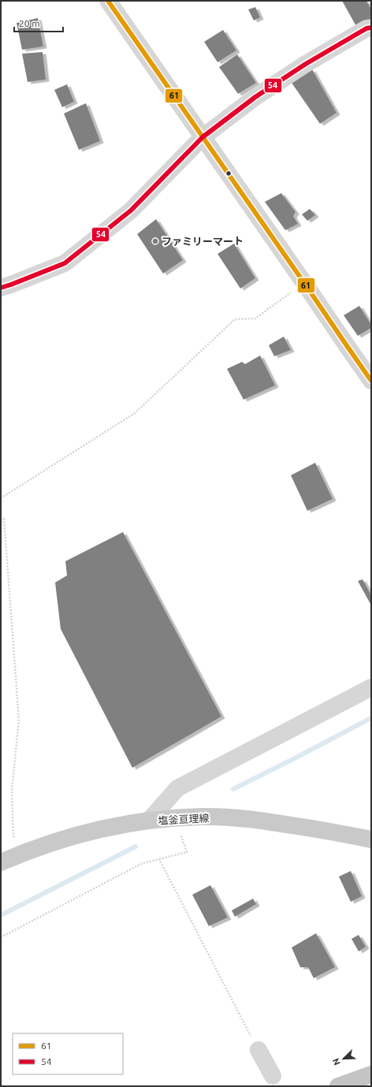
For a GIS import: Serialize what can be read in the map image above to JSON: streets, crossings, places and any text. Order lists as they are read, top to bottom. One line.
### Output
{"streets":{"main road":["塩釜亘理線"]},"places":["ファミリーマート"],"lines":["transit line 61","transit line 54"],"legend":["61","54"],"scale_bar":"20 m","north":"bottom left"}
